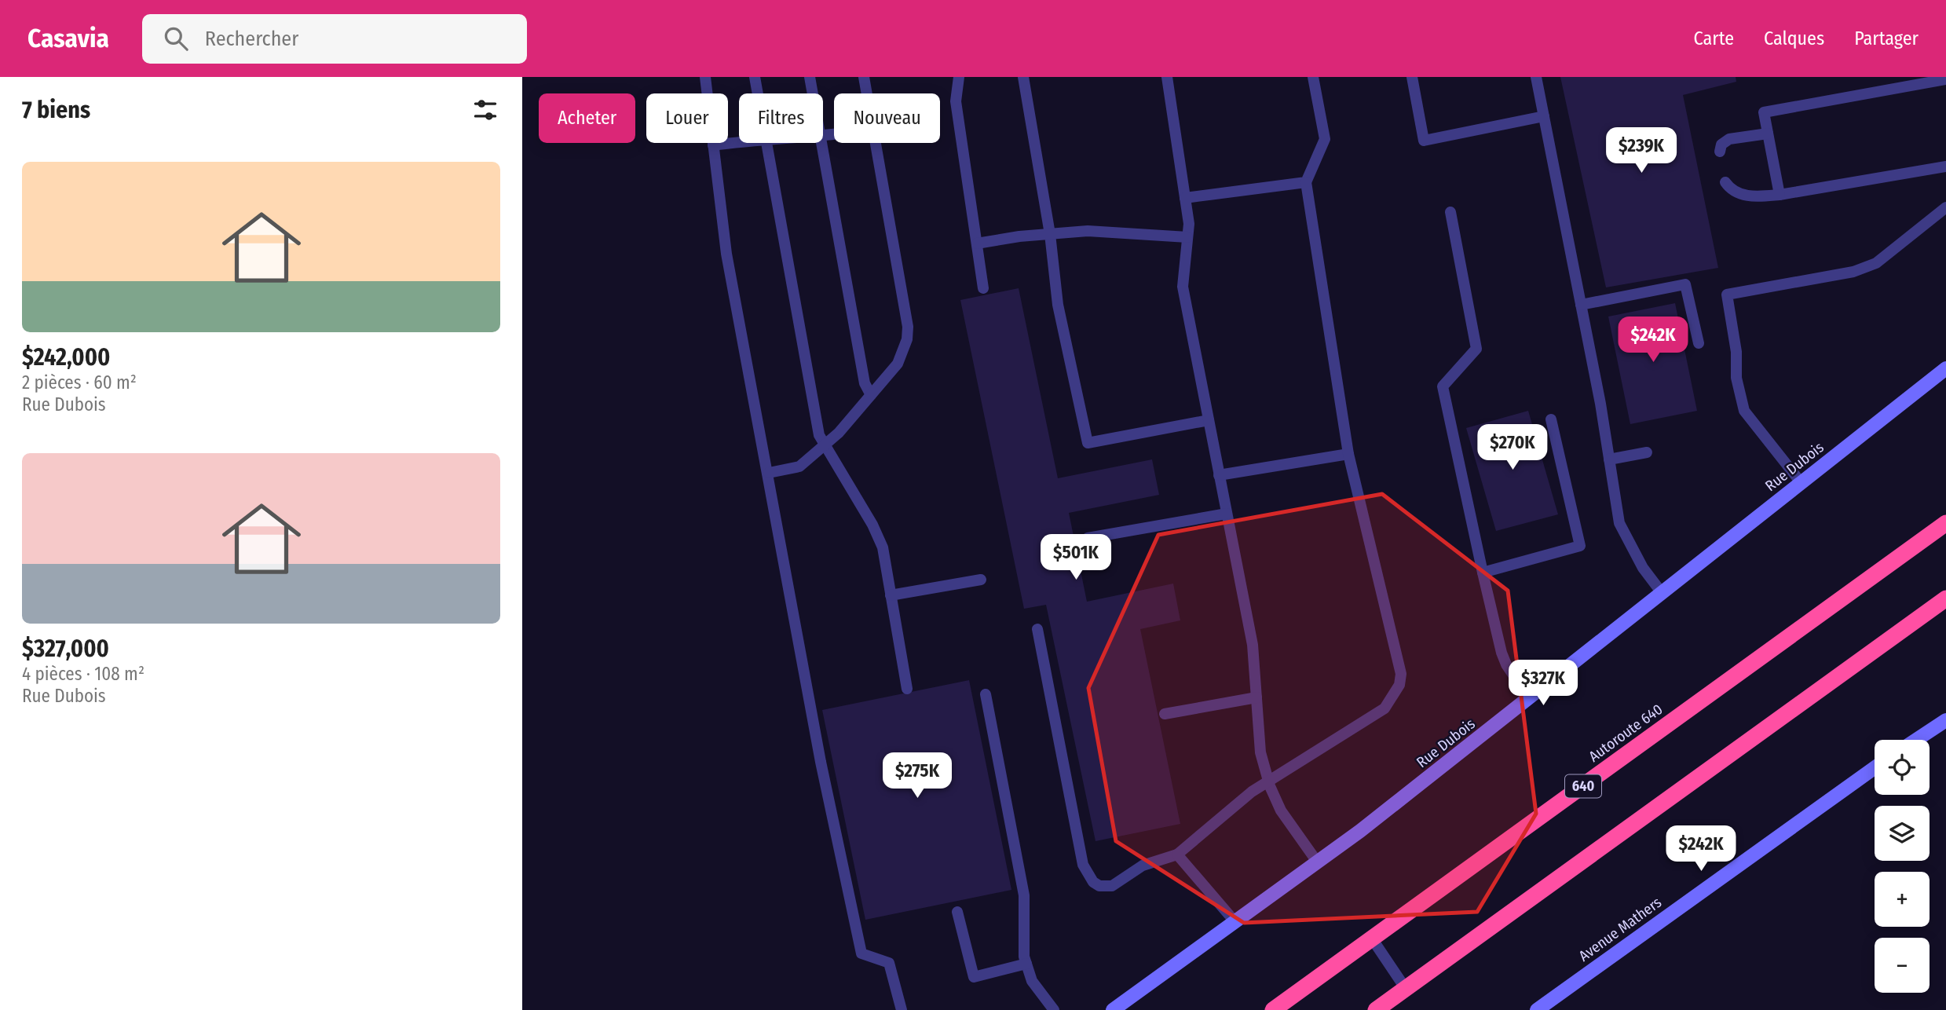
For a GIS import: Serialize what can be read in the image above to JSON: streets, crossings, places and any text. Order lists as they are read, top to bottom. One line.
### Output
{"streets":{"highway":["Autoroute 640","640"],"street":["Rue Dubois","Avenue Mathers"]},"page":{"header":"Casavia","search":"Rechercher","nav":["Carte","Calques","Partager"],"heading":"7 biens","chip":["Acheter","Louer","Filtres","Nouveau"],"price":["$239K","$242K","$270K","$501K","$327K","$275K","$242K"],"list":[{"name":"$242,000","note":"2 pièces · 60 m² · Rue Dubois"},{"name":"$327,000","note":"4 pièces · 108 m² · Rue Dubois"}],"map_buttons":["+","−"]}}
